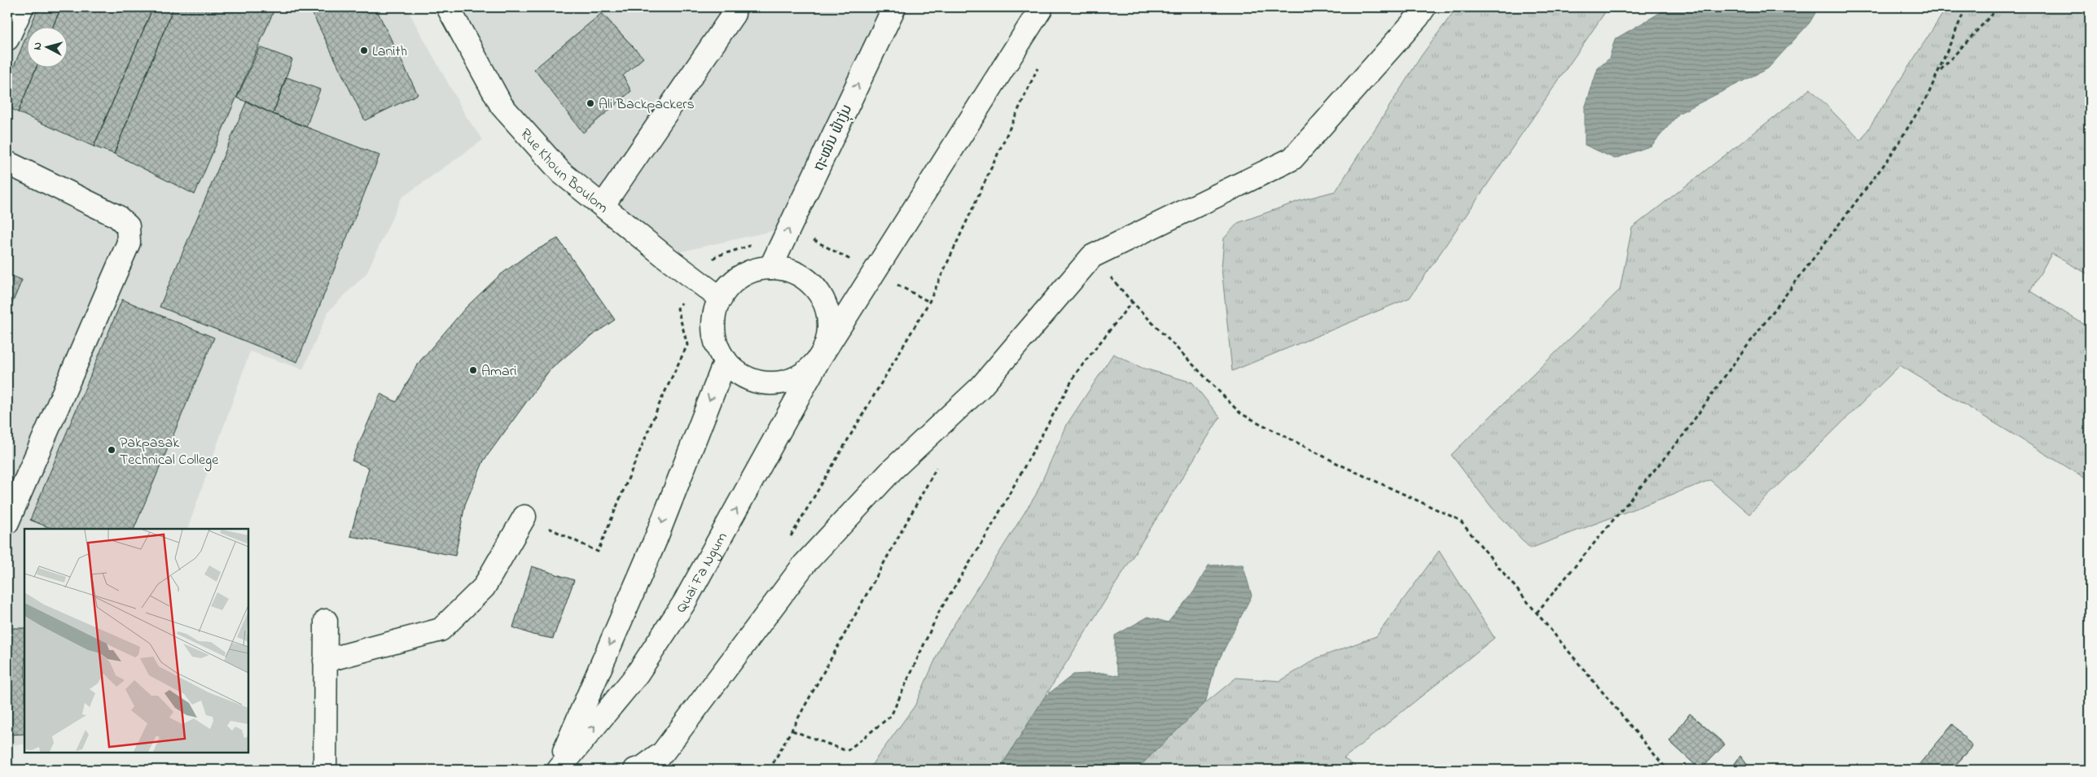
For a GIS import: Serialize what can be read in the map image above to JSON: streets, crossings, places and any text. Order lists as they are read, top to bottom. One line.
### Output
{"streets":{"street":["ຖະໝົນ ຟ້າງຸ່ມ","Rue Khoun Boulom","Quai Fa Ngum"]},"crossings":[["ຖະໝົນ ຟ້າງຸ່ມ","Rue Khoun Boulom"],["ຖະໝົນ ຟ້າງຸ່ມ","Quai Fa Ngum"],["Rue Khoun Boulom","Quai Fa Ngum"]],"places":["Lanith","Ali Backpackers","Amari","Pakpasak Technical College"],"north":"left"}
